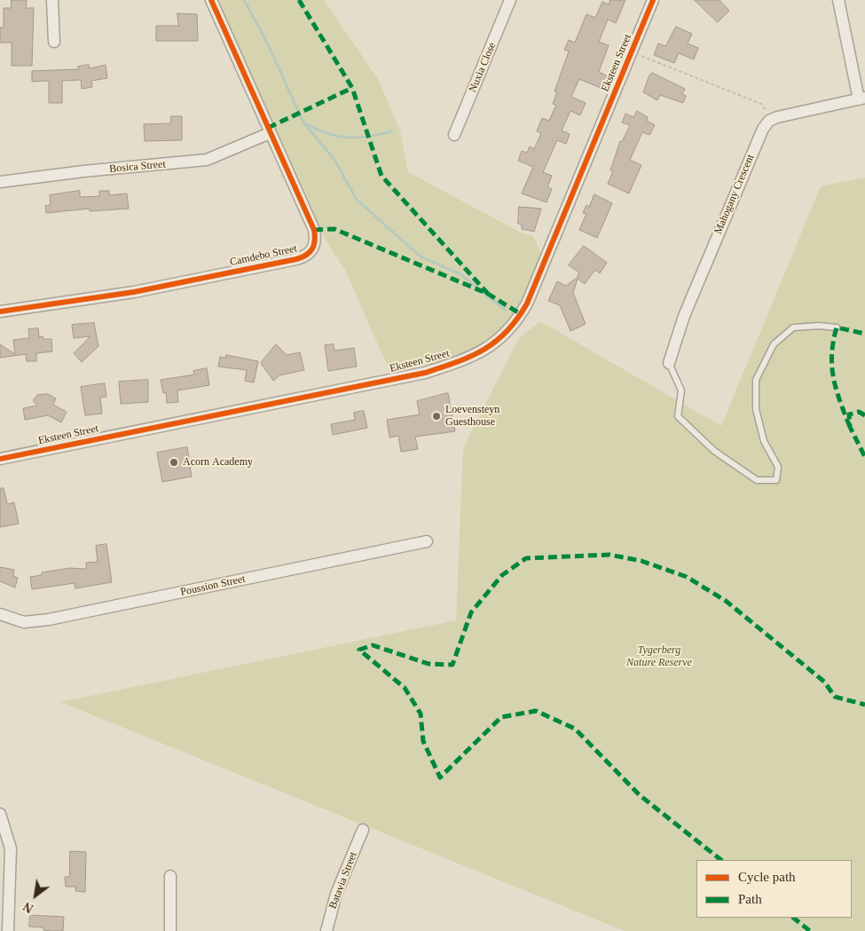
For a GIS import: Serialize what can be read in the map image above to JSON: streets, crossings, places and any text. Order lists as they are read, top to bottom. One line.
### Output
{"streets":{"street":["Eksteen Street","Nuxia Close","Bosica Street","Mahogany Crescent","Camdebo Street","Poussion Street","Batavia Street"]},"crossings":[["Bosica Street","Camdebo Street"]],"parks":["Tygerberg Nature Reserve"],"places":["Loevensteyn Guesthouse","Acorn Academy"],"legend":["Cycle path","Path"],"north":"bottom left"}
